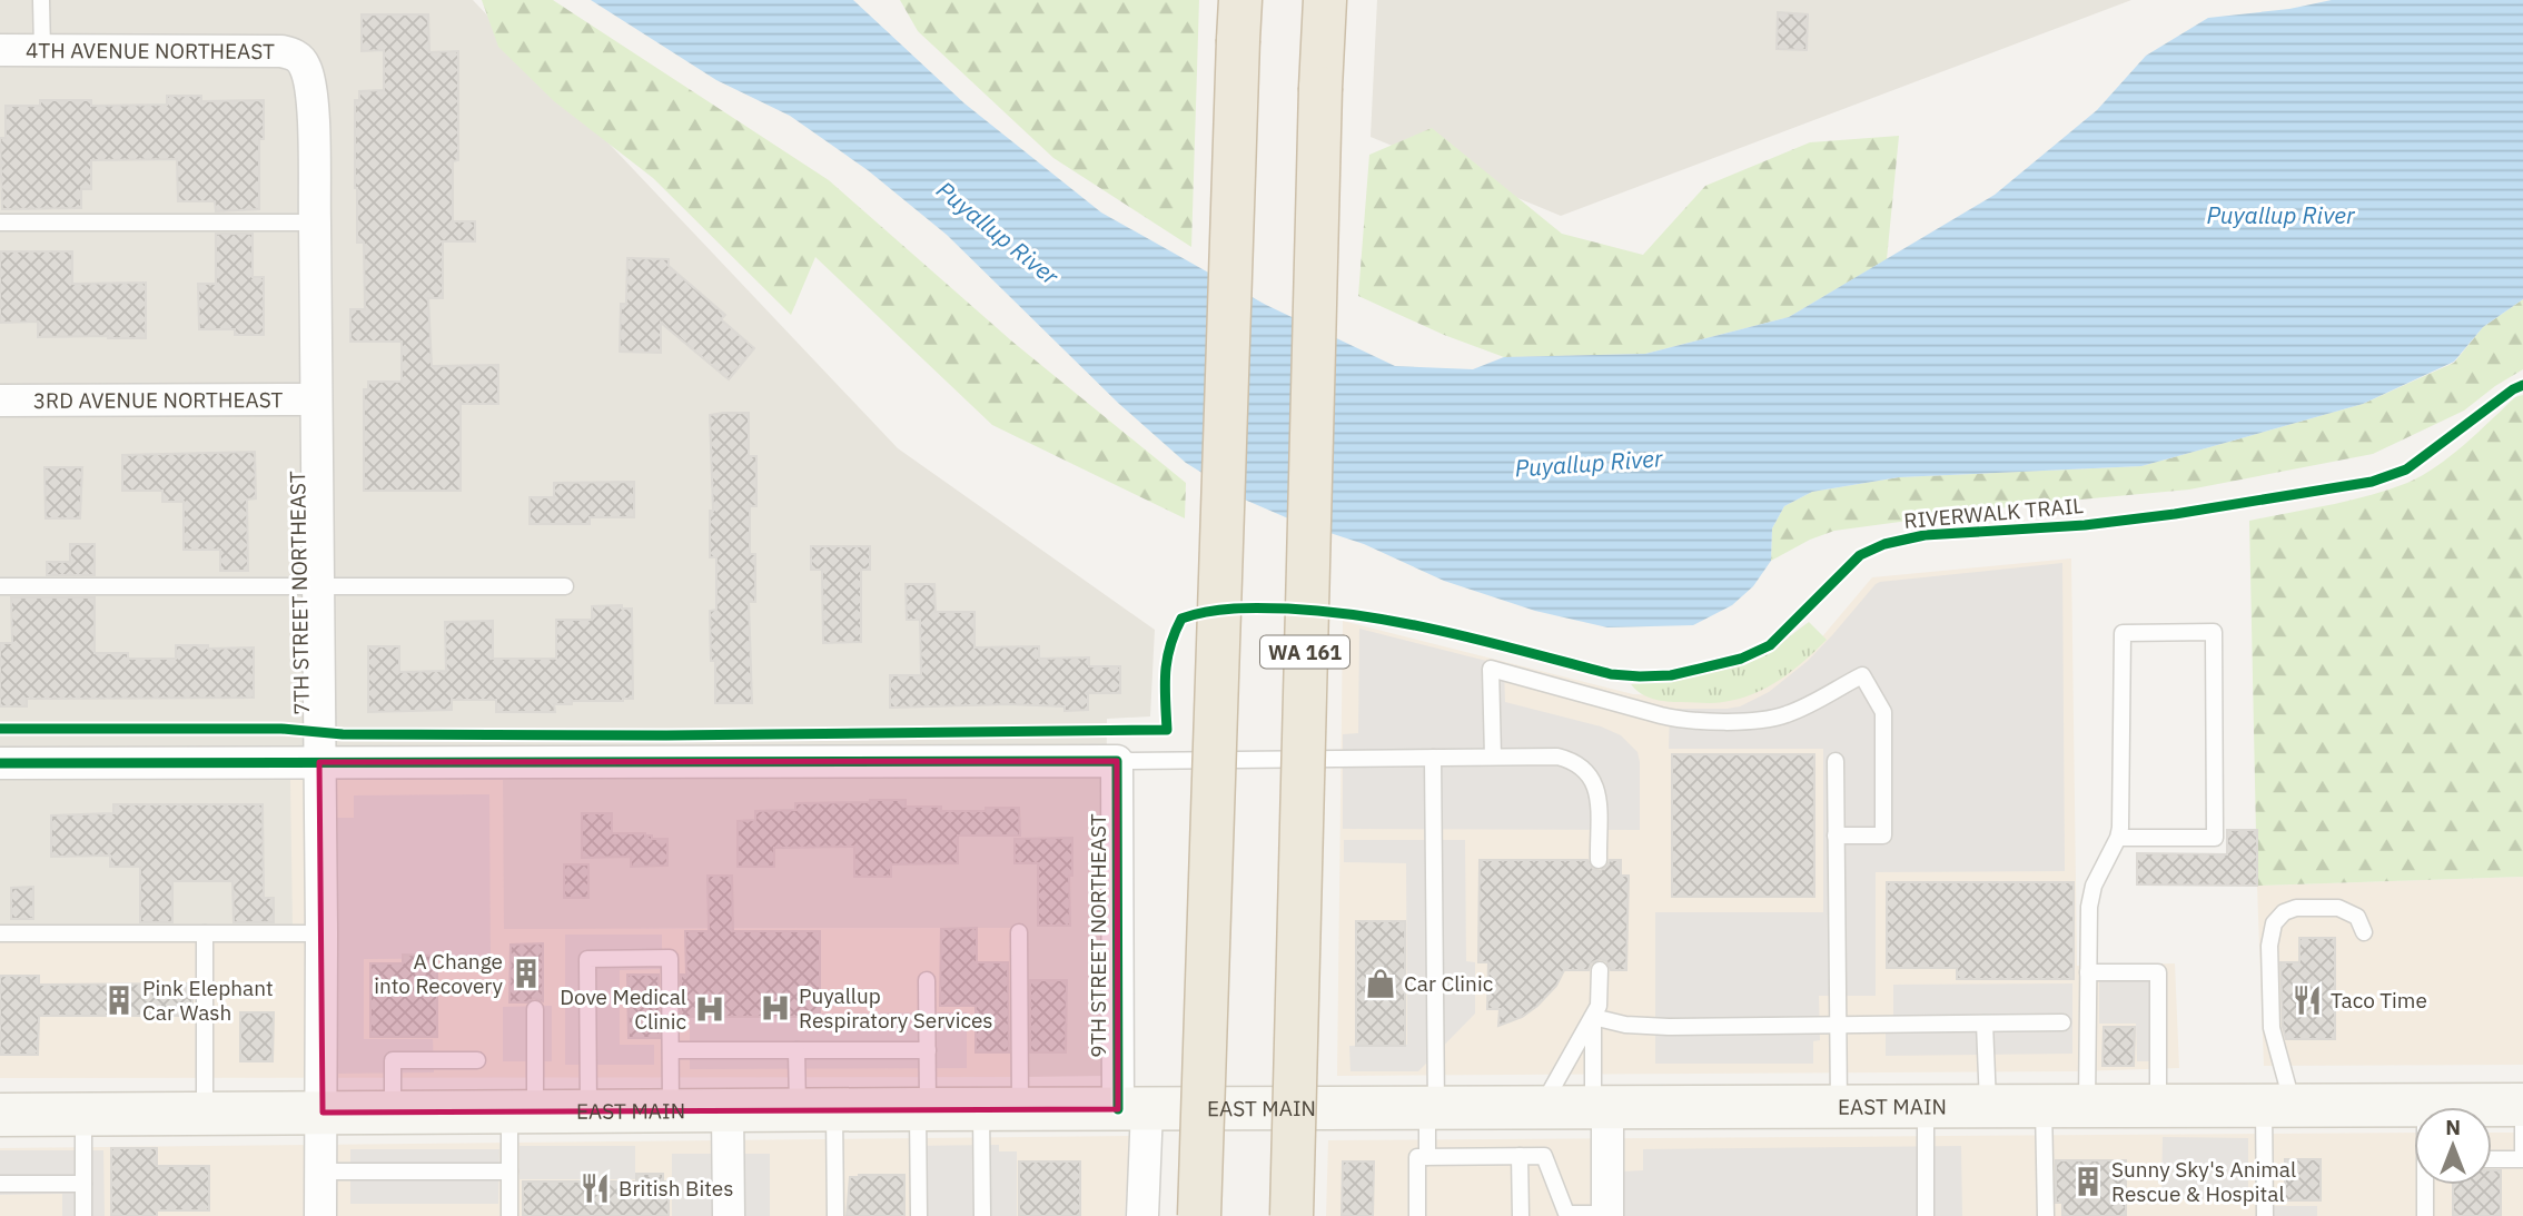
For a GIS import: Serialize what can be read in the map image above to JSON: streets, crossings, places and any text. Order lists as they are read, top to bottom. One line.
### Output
{"streets":{"highway":["WA 161"],"main road":["EAST MAIN"],"street":["4TH AVENUE NORTHEAST","3RD AVENUE NORTHEAST","7TH STREET NORTHEAST","9TH STREET NORTHEAST"],"cycle path":["RIVERWALK TRAIL"]},"crossings":[["4TH AVENUE NORTHEAST","7TH STREET NORTHEAST"],["3RD AVENUE NORTHEAST","7TH STREET NORTHEAST"],["7TH STREET NORTHEAST","EAST MAIN"],["9TH STREET NORTHEAST","EAST MAIN"]],"water":["Puyallup River"],"places":{"building":["A Change into Recovery","Pink Elephant Car Wash","Sunny Sky's Animal Rescue & Hospital"],"shop":["Car Clinic"],"restaurant":["Taco Time","British Bites"],"hospital":["Puyallup Respiratory Services","Dove Medical Clinic"]},"north":"top"}
